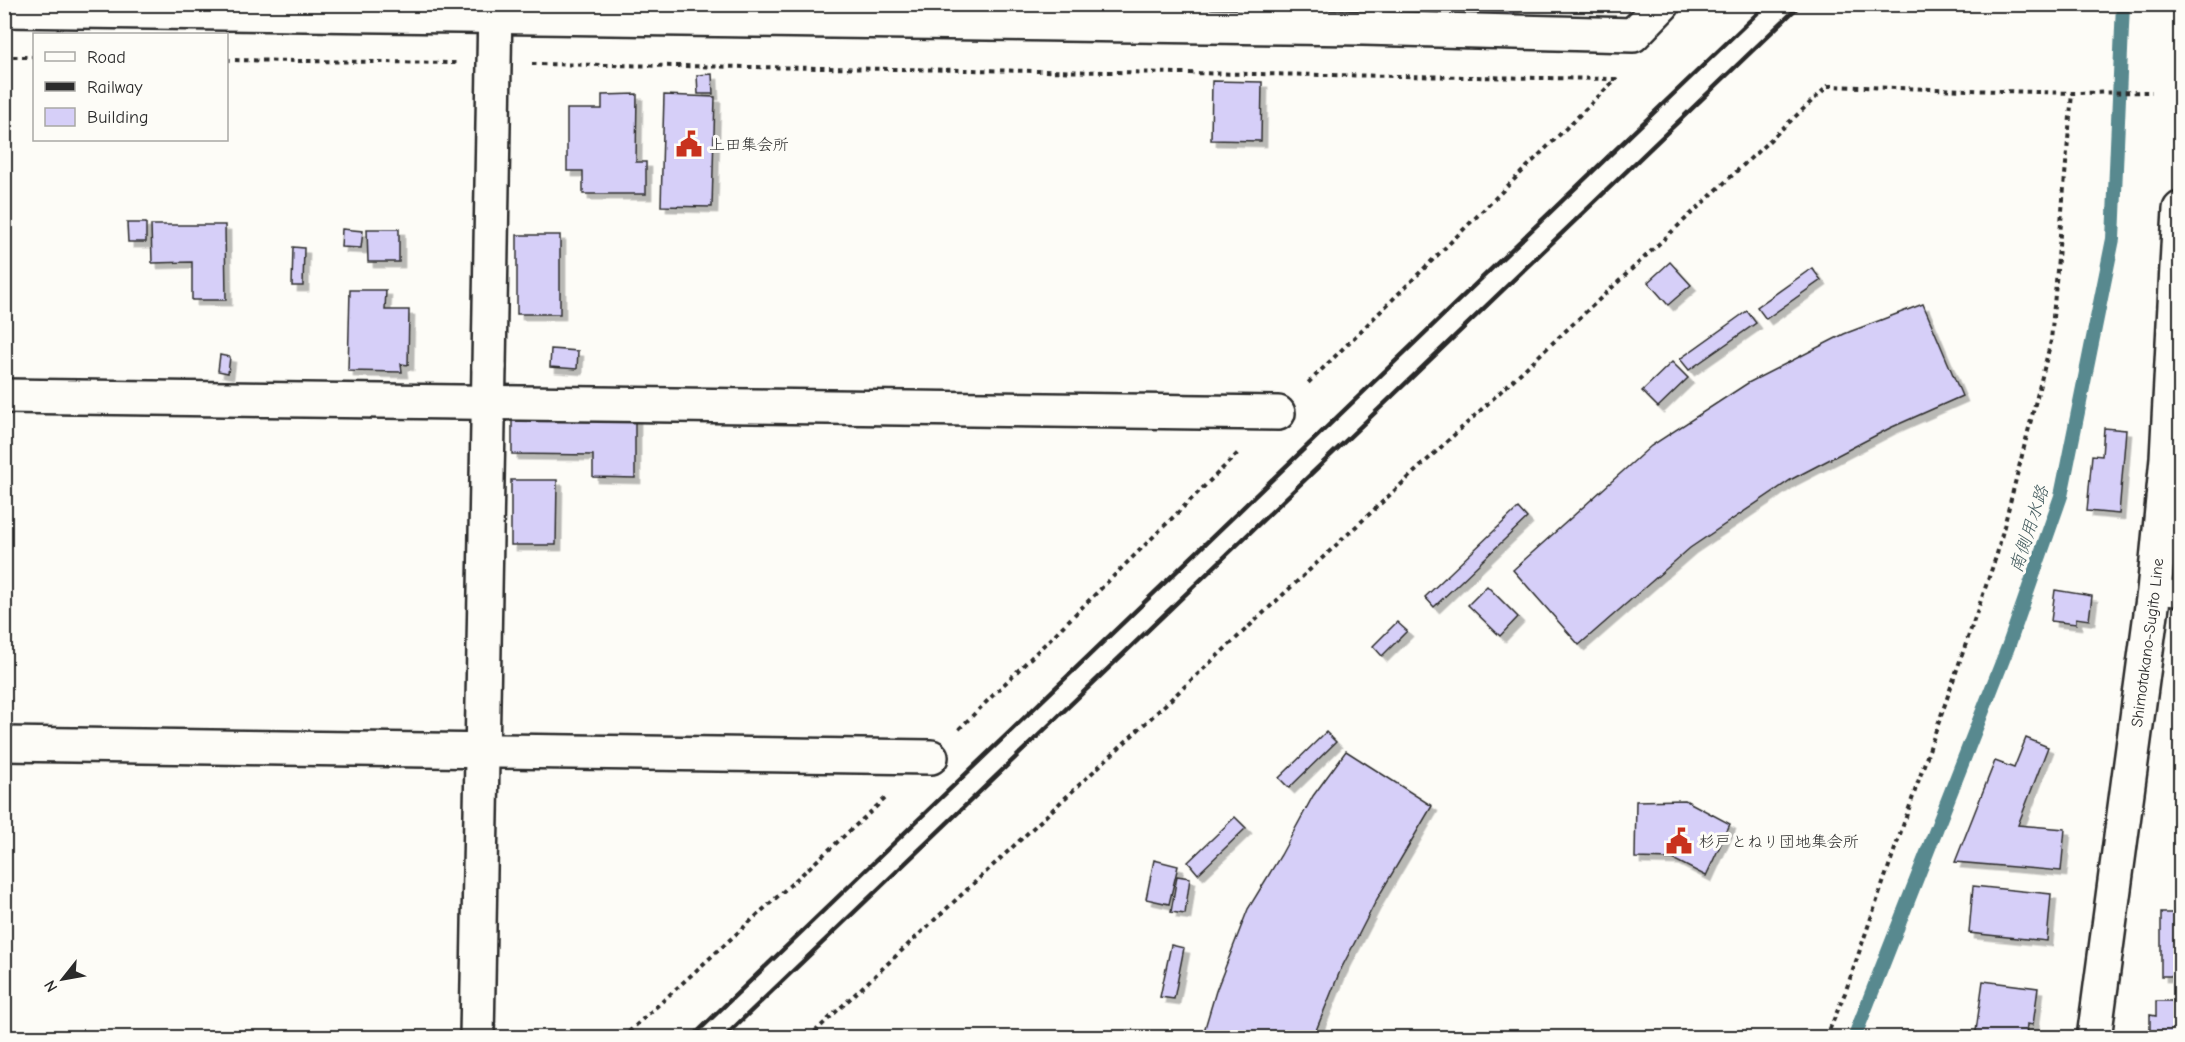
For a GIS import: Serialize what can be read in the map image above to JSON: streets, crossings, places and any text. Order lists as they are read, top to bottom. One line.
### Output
{"streets":{"street":["Shimotakano-Sugito Line"]},"water":["南側用水路"],"places":{"public building":["上田集会所","杉戸とねり団地集会所"]},"legend":["Road","Railway","Building"],"north":"bottom left"}
